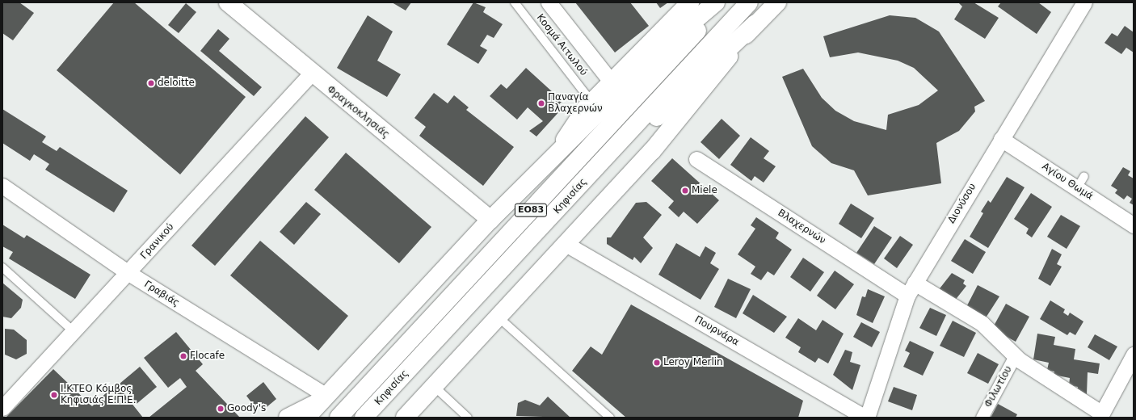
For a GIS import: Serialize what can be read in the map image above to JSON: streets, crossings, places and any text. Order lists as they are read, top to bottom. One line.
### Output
{"streets":{"main road":["Φραγκοκλησιάς","Κηφισίας","ΕΟ83"],"street":["Αγίου Θωμά","Διονύσου","Βλαχερνών","Γρανικού","Γραβιάς","Πουρνάρα","Φιλωτίου"],"lane":["Κοσμά Αιτωλού"]},"crossings":[["Φραγκοκλησιάς","Γρανικού"],["Αγίου Θωμά","Διονύσου"],["Διονύσου","Βλαχερνών"],["Διονύσου","Πουρνάρα"],["Βλαχερνών","Φιλωτίου"],["Γρανικού","Γραβιάς"]],"places":["deloitte","Παναγία Βλαχερνών","Miele","Flocafe","Leroy Merlin","Ι.ΚΤΕΟ Κόμβος Κηφισιάς Ε.Π.Ε.","Goody's"]}
